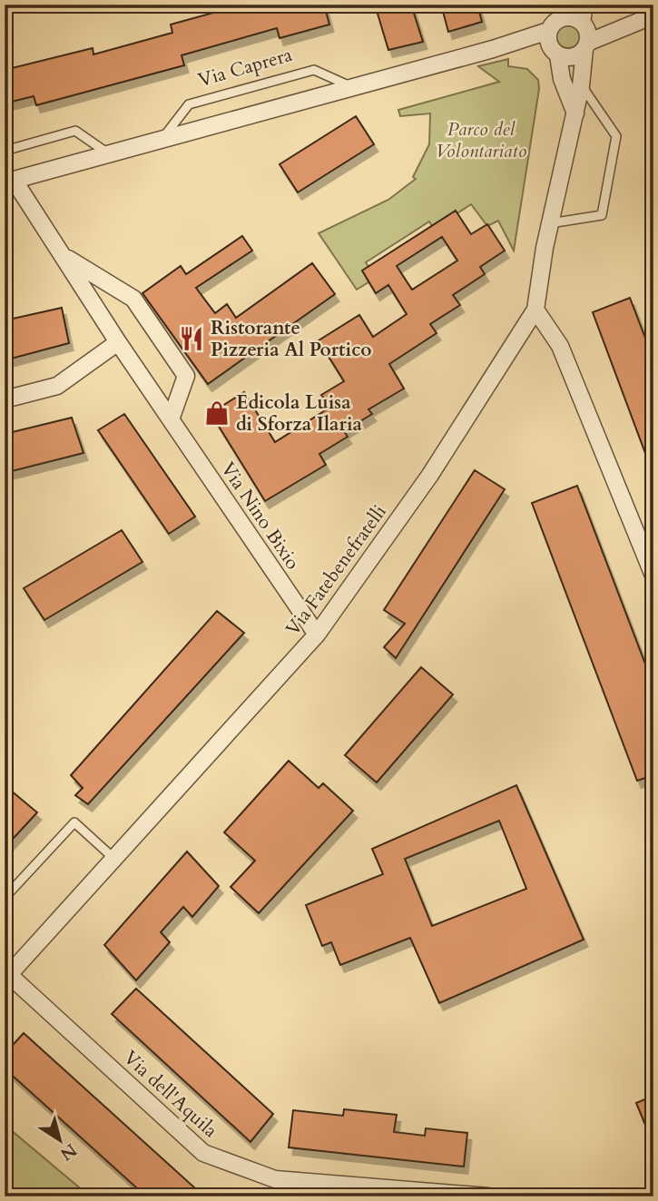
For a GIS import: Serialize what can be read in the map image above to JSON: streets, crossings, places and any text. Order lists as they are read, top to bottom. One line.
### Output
{"streets":{"street":["Via Nino Bixio","Via Fatebenefratelli","Via dell'Aquila"],"lane":["Via Caprera"]},"crossings":[["Via Nino Bixio","Via Fatebenefratelli"],["Via Fatebenefratelli","Via dell'Aquila"]],"parks":["Parco del Volontariato"],"places":{"restaurant":["Ristorante Pizzeria Al Portico"],"shop":["Edicola Luisa di Sforza Ilaria"]},"north":"bottom right"}
